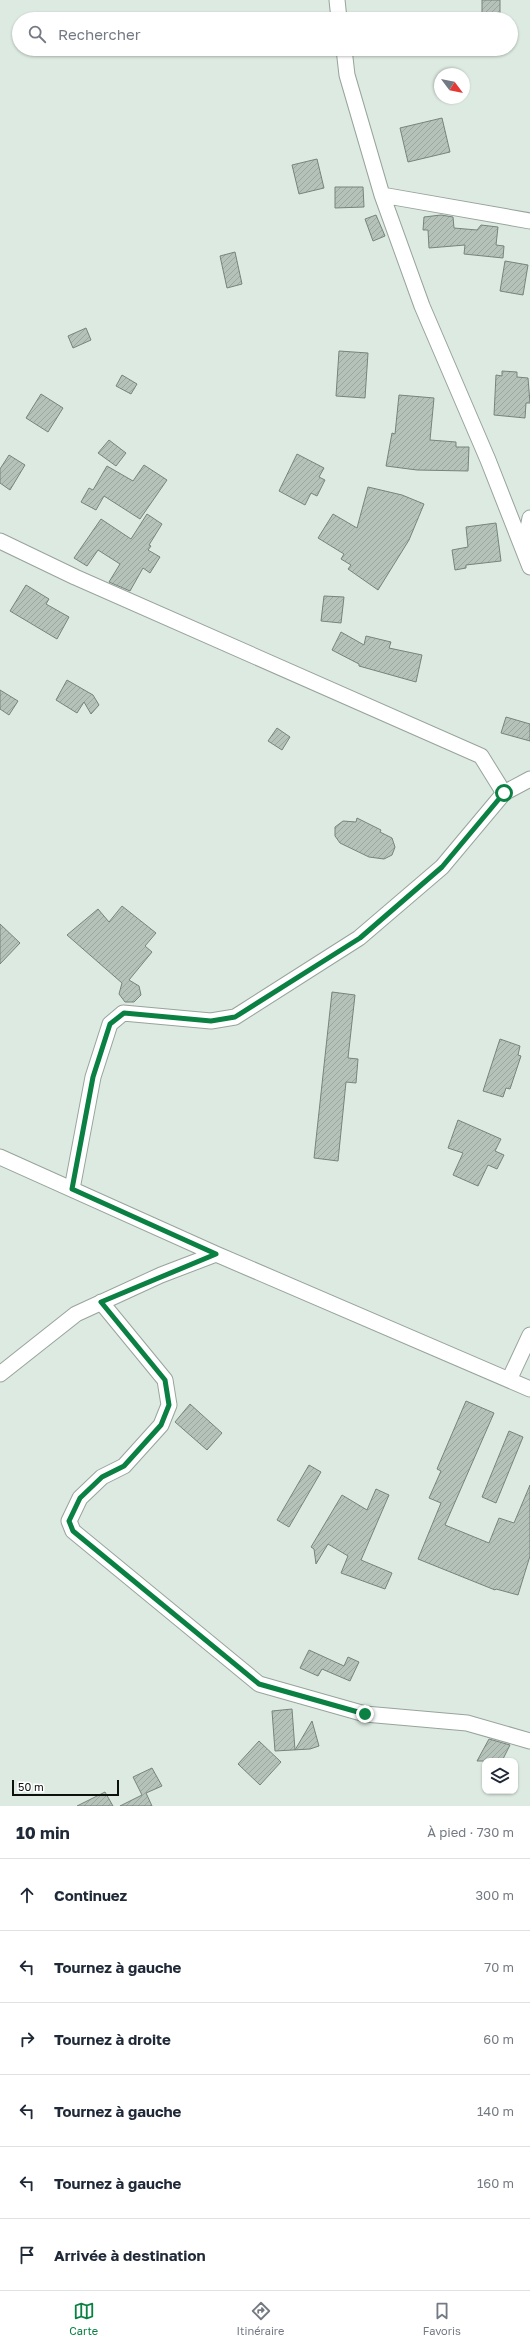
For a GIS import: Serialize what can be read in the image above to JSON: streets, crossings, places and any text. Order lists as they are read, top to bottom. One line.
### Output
{"scale_bar":"50 m","north":"bottom right","page":{"search":"Rechercher","scale":"50 m","heading":["10 min","À pied · 730 m"],"list":[["Continuez","300 m"],["Tournez à gauche","70 m"],["Tournez à droite","60 m"],["Tournez à gauche","140 m"],["Tournez à gauche","160 m"],"Arrivée à destination"],"nav":["Carte","Itinéraire","Favoris"]}}
